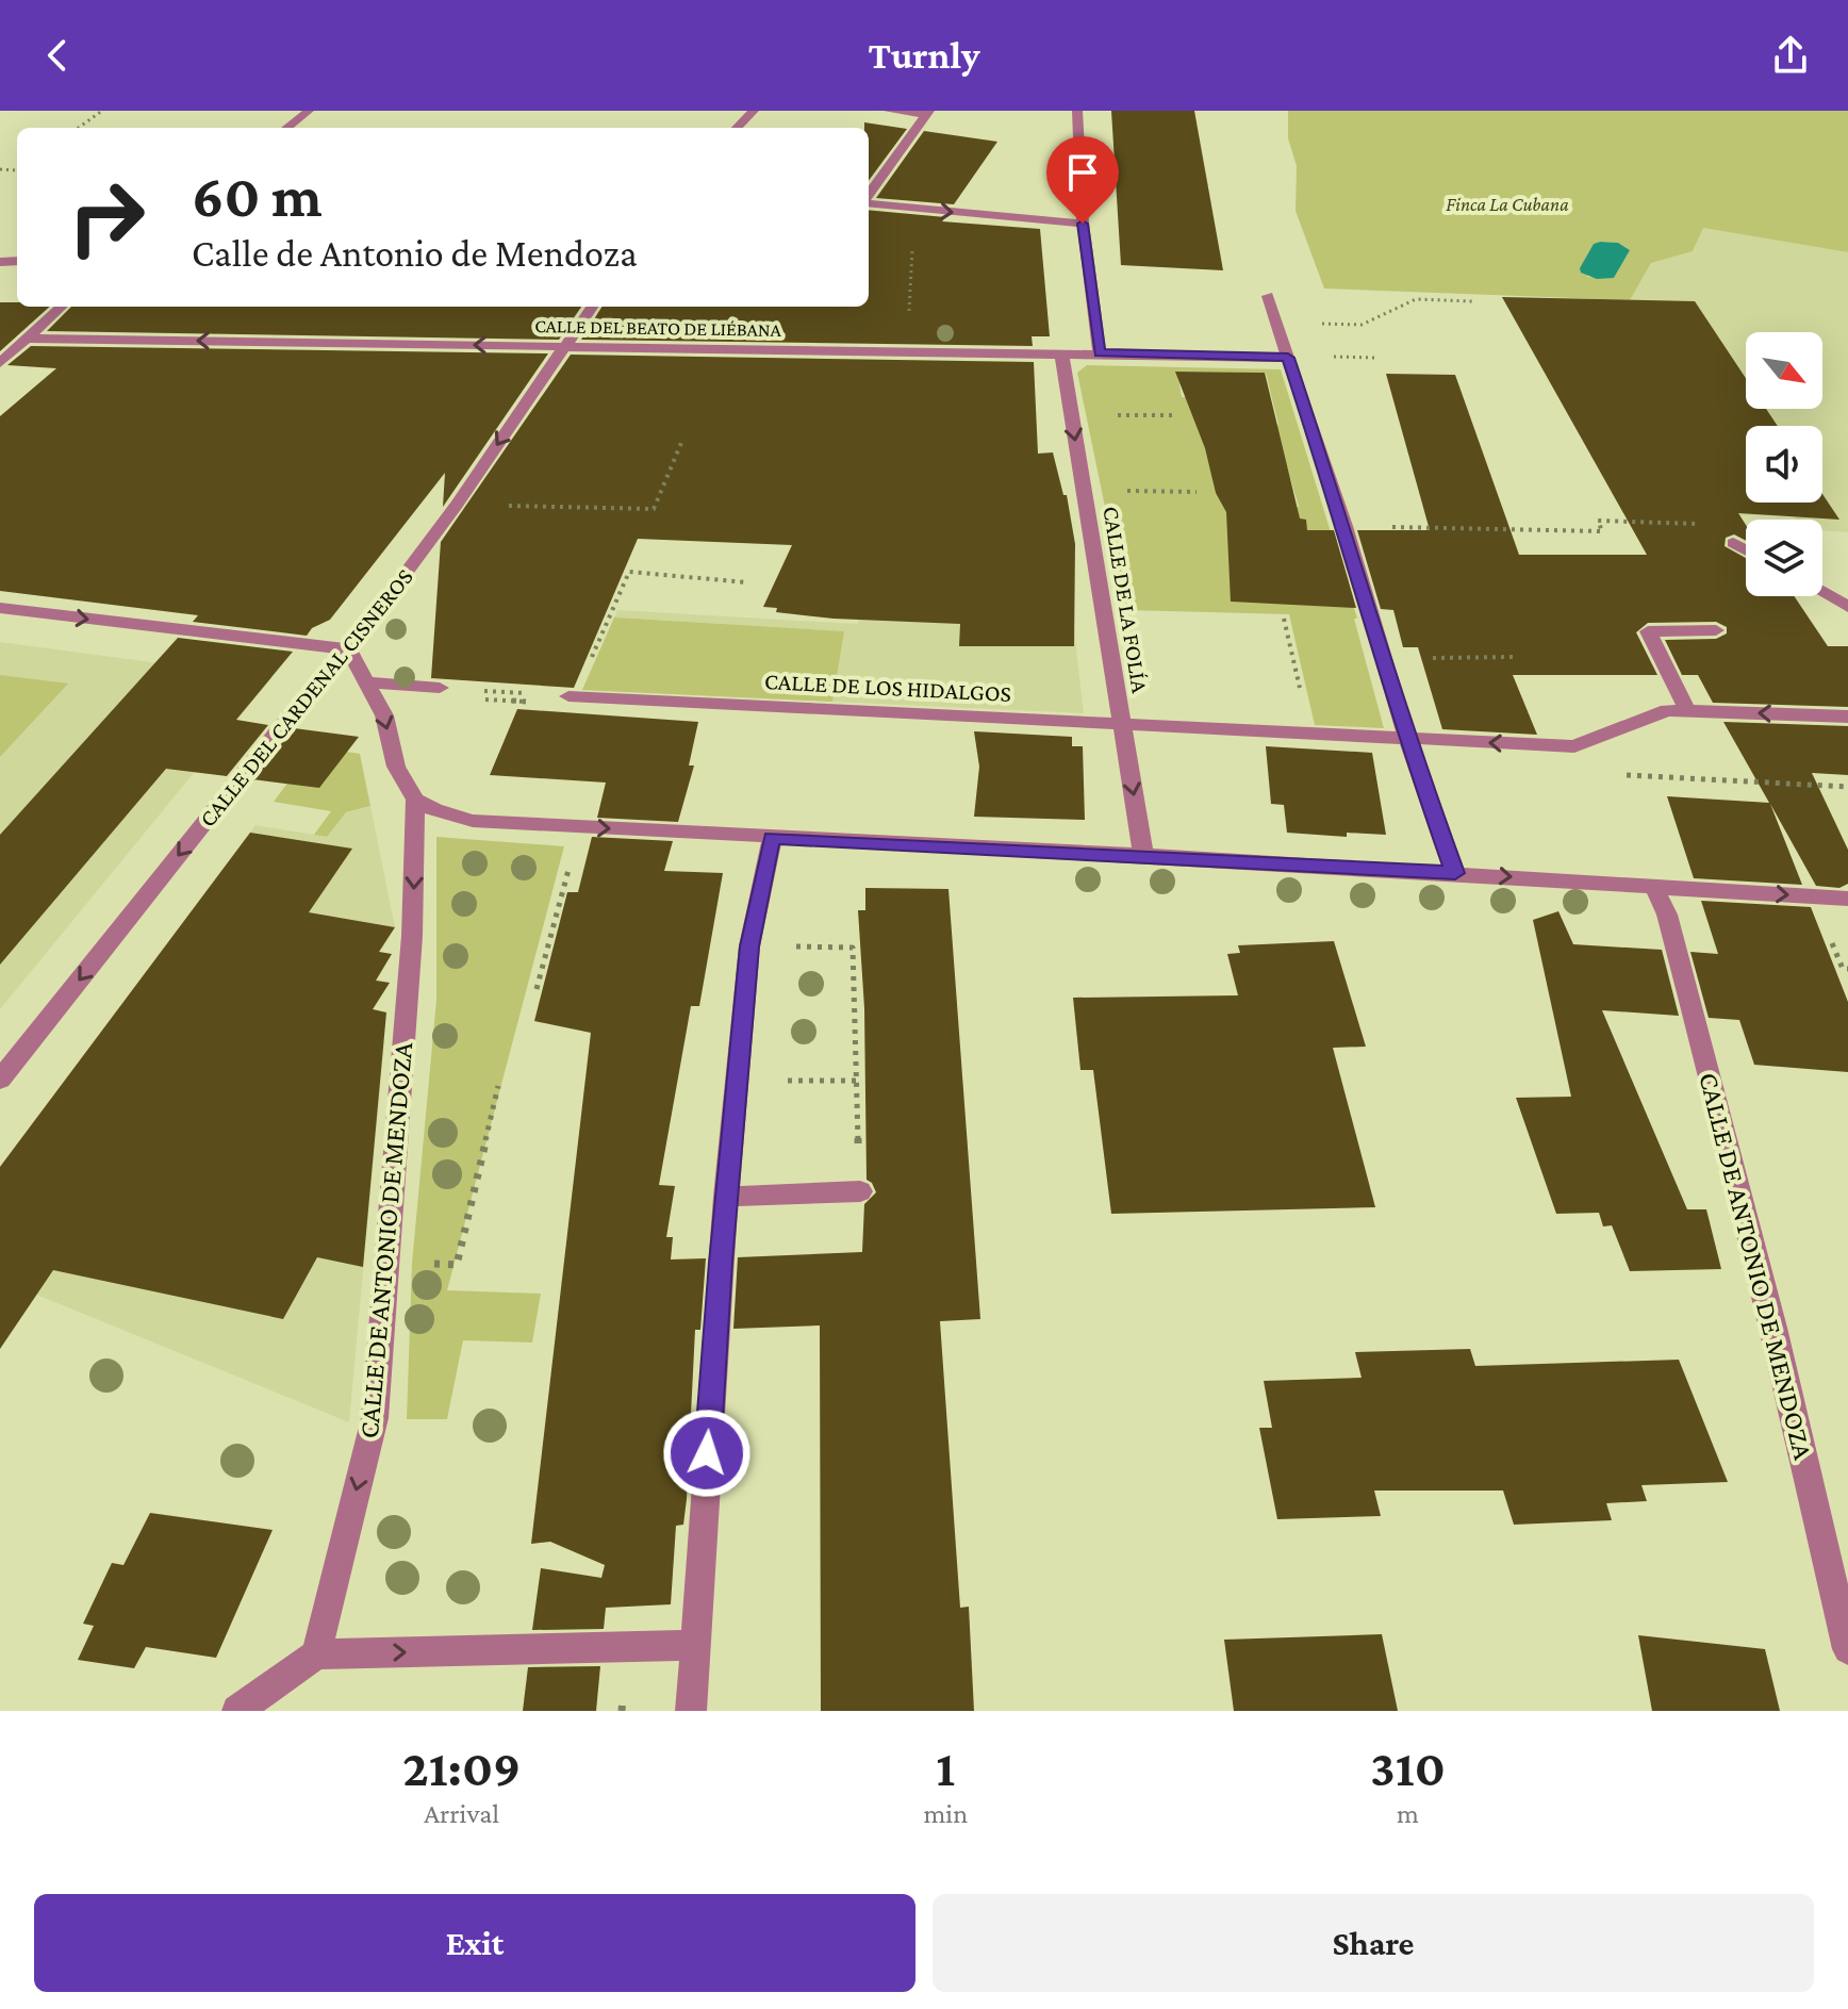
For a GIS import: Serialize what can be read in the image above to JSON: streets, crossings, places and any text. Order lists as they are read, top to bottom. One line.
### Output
{"streets":{"street":["CALLE DEL BEATO DE LIÉBANA","CALLE DE LA FOLÍA","CALLE DE LOS HIDALGOS","CALLE DEL CARDENAL CISNEROS","CALLE DE ANTONIO DE MENDOZA"]},"crossings":[["CALLE DEL BEATO DE LIÉBANA","CALLE DE LA FOLÍA"],["CALLE DEL BEATO DE LIÉBANA","CALLE DEL CARDENAL CISNEROS"],["CALLE DE LA FOLÍA","CALLE DE LOS HIDALGOS"],["CALLE DEL CARDENAL CISNEROS","CALLE DE ANTONIO DE MENDOZA"]],"one_way":["CALLE DEL BEATO DE LIÉBANA","CALLE DE LA FOLÍA","CALLE DEL CARDENAL CISNEROS","CALLE DE ANTONIO DE MENDOZA"],"parks":["Finca La Cubana"],"north":"bottom right","page":{"header":"Turnly","turn":["60 m","Calle de Antonio de Mendoza"],"eta":["21:09","Arrival","1","min","310","m"],"buttons":["Exit","Share"]}}
